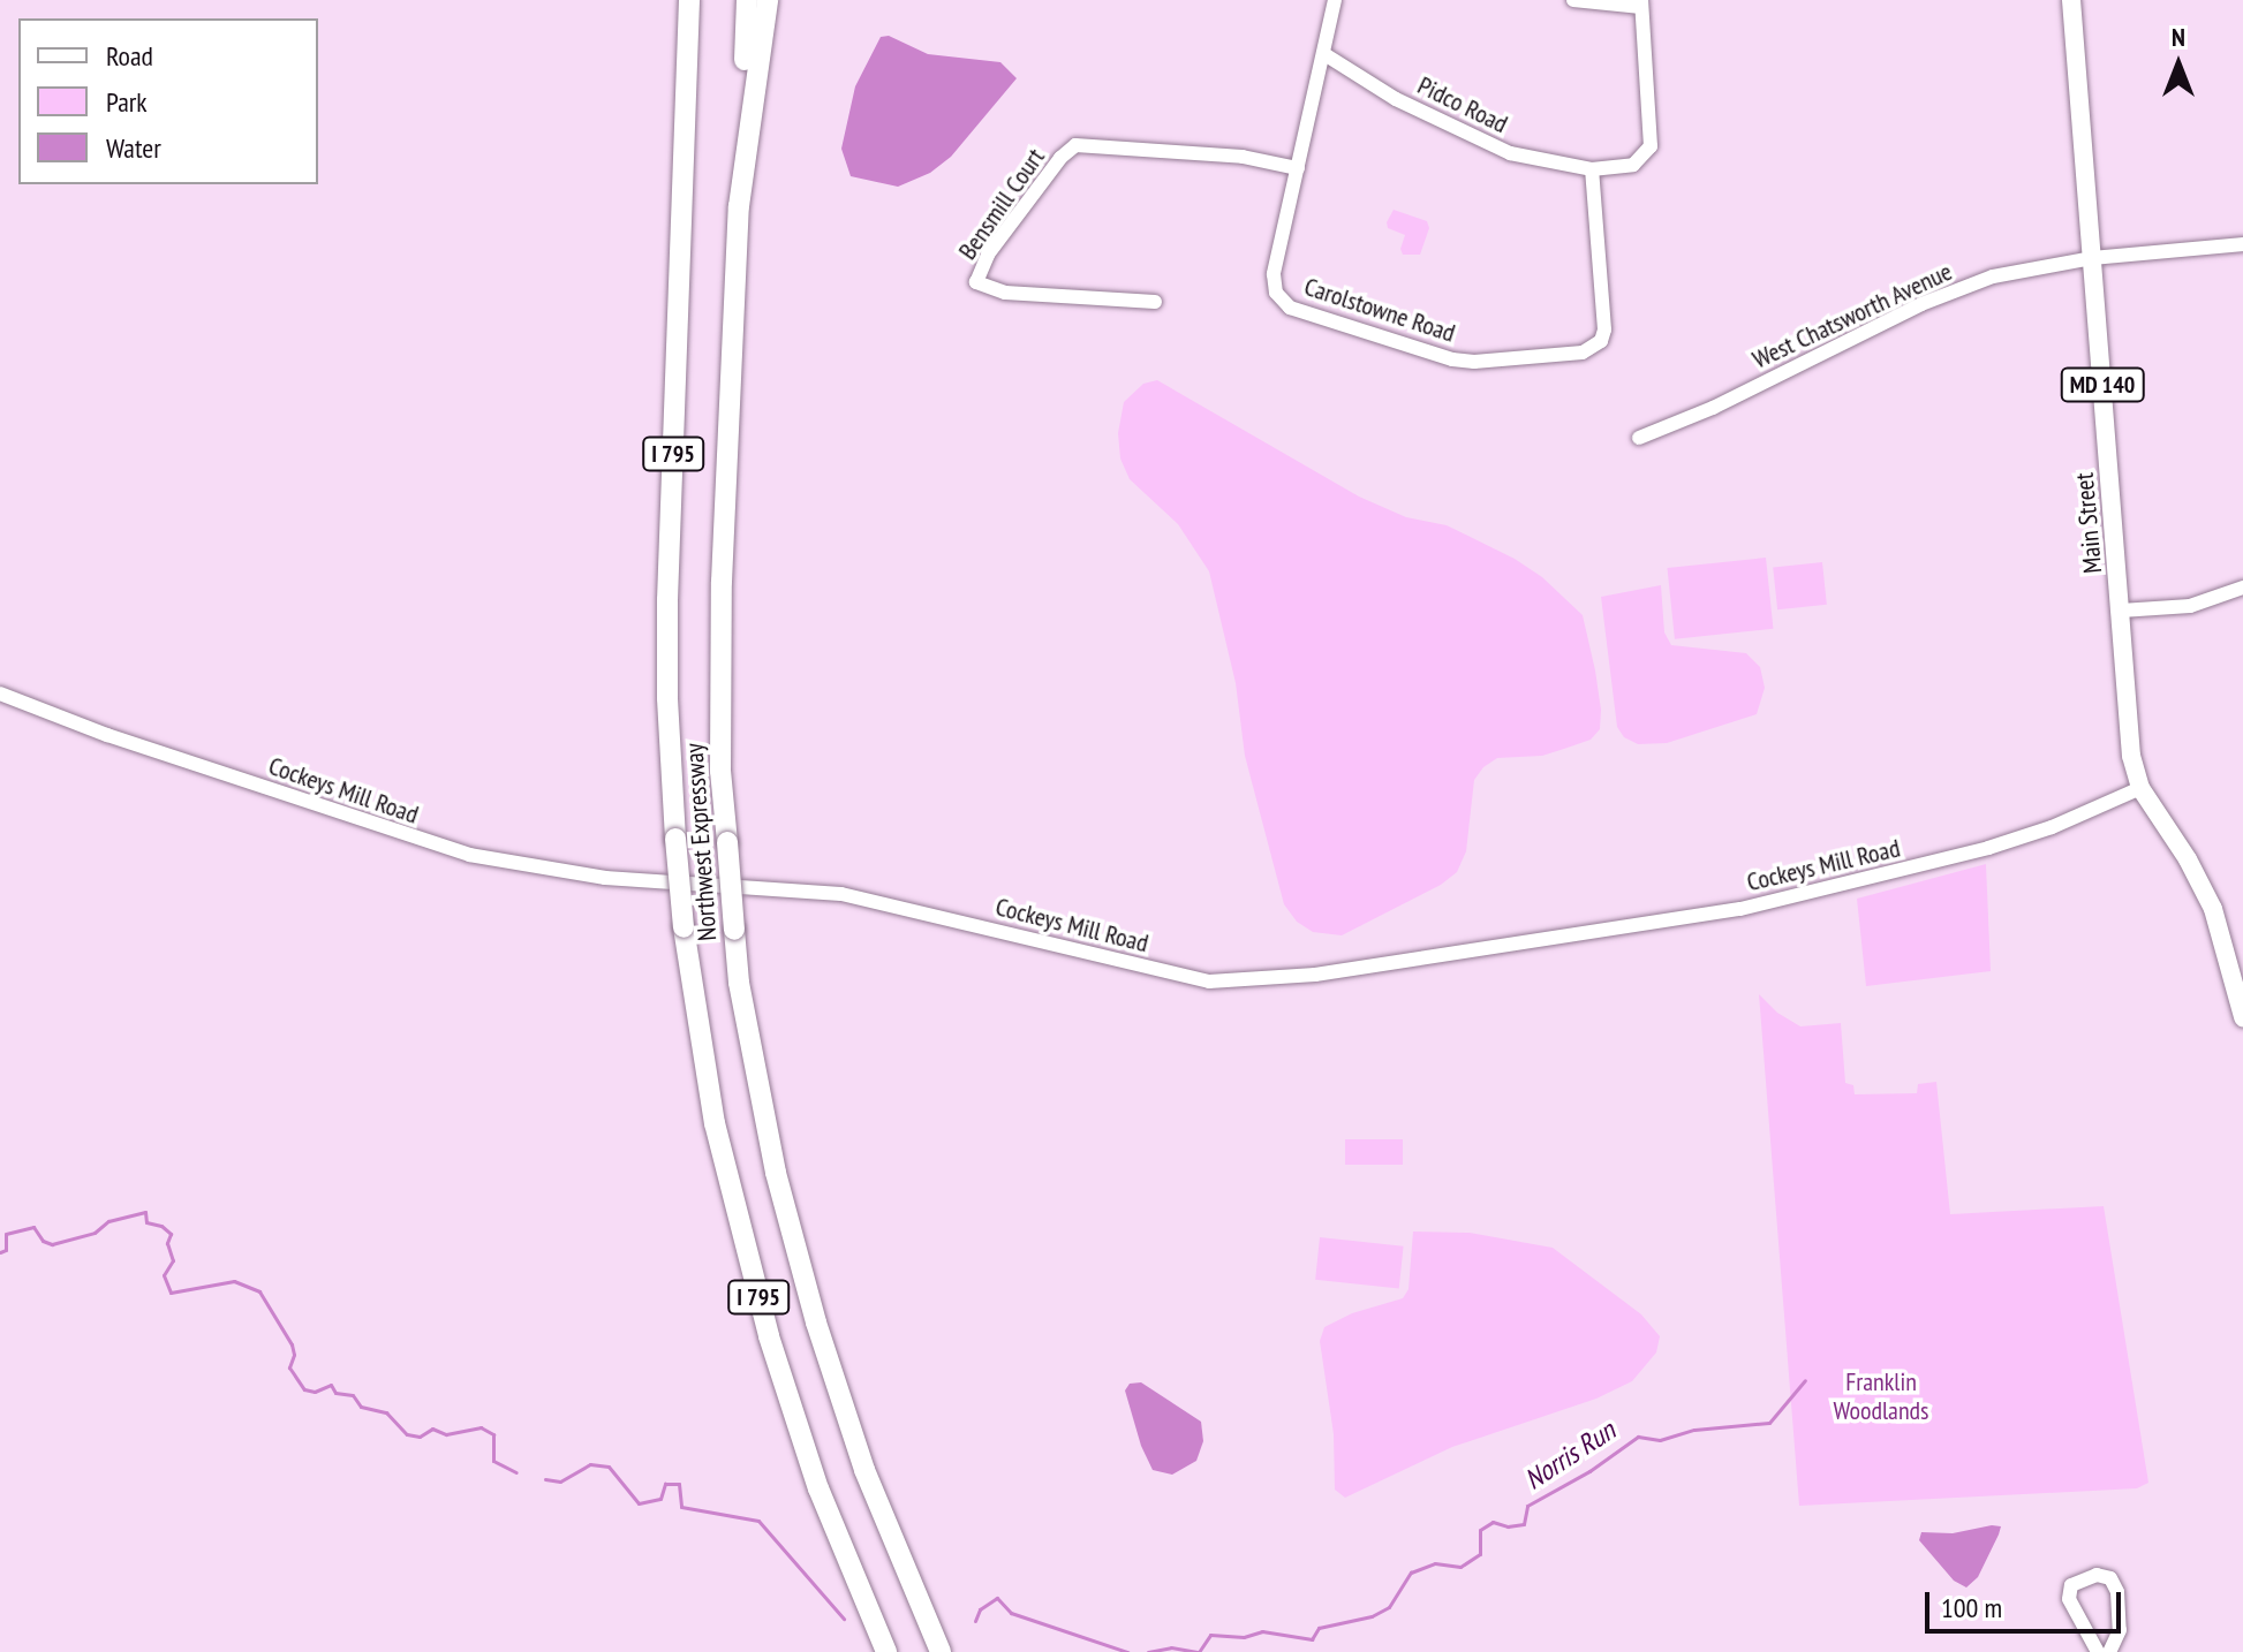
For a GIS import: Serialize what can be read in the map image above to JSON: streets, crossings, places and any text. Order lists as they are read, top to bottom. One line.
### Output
{"streets":{"highway":["I 795","Northwest Expressway"],"main road":["MD 140","Main Street"],"street":["Pidco Road","Bensmill Court","Carolstowne Road","West Chatsworth Avenue","Cockeys Mill Road"]},"crossings":[["Pidco Road","Carolstowne Road"],["Bensmill Court","Carolstowne Road"],["West Chatsworth Avenue","Main Street"],["Main Street","Cockeys Mill Road"]],"water":["Norris Run"],"parks":["Franklin Woodlands"],"legend":["Road","Park","Water"],"scale_bar":"100 m","north":"top"}
